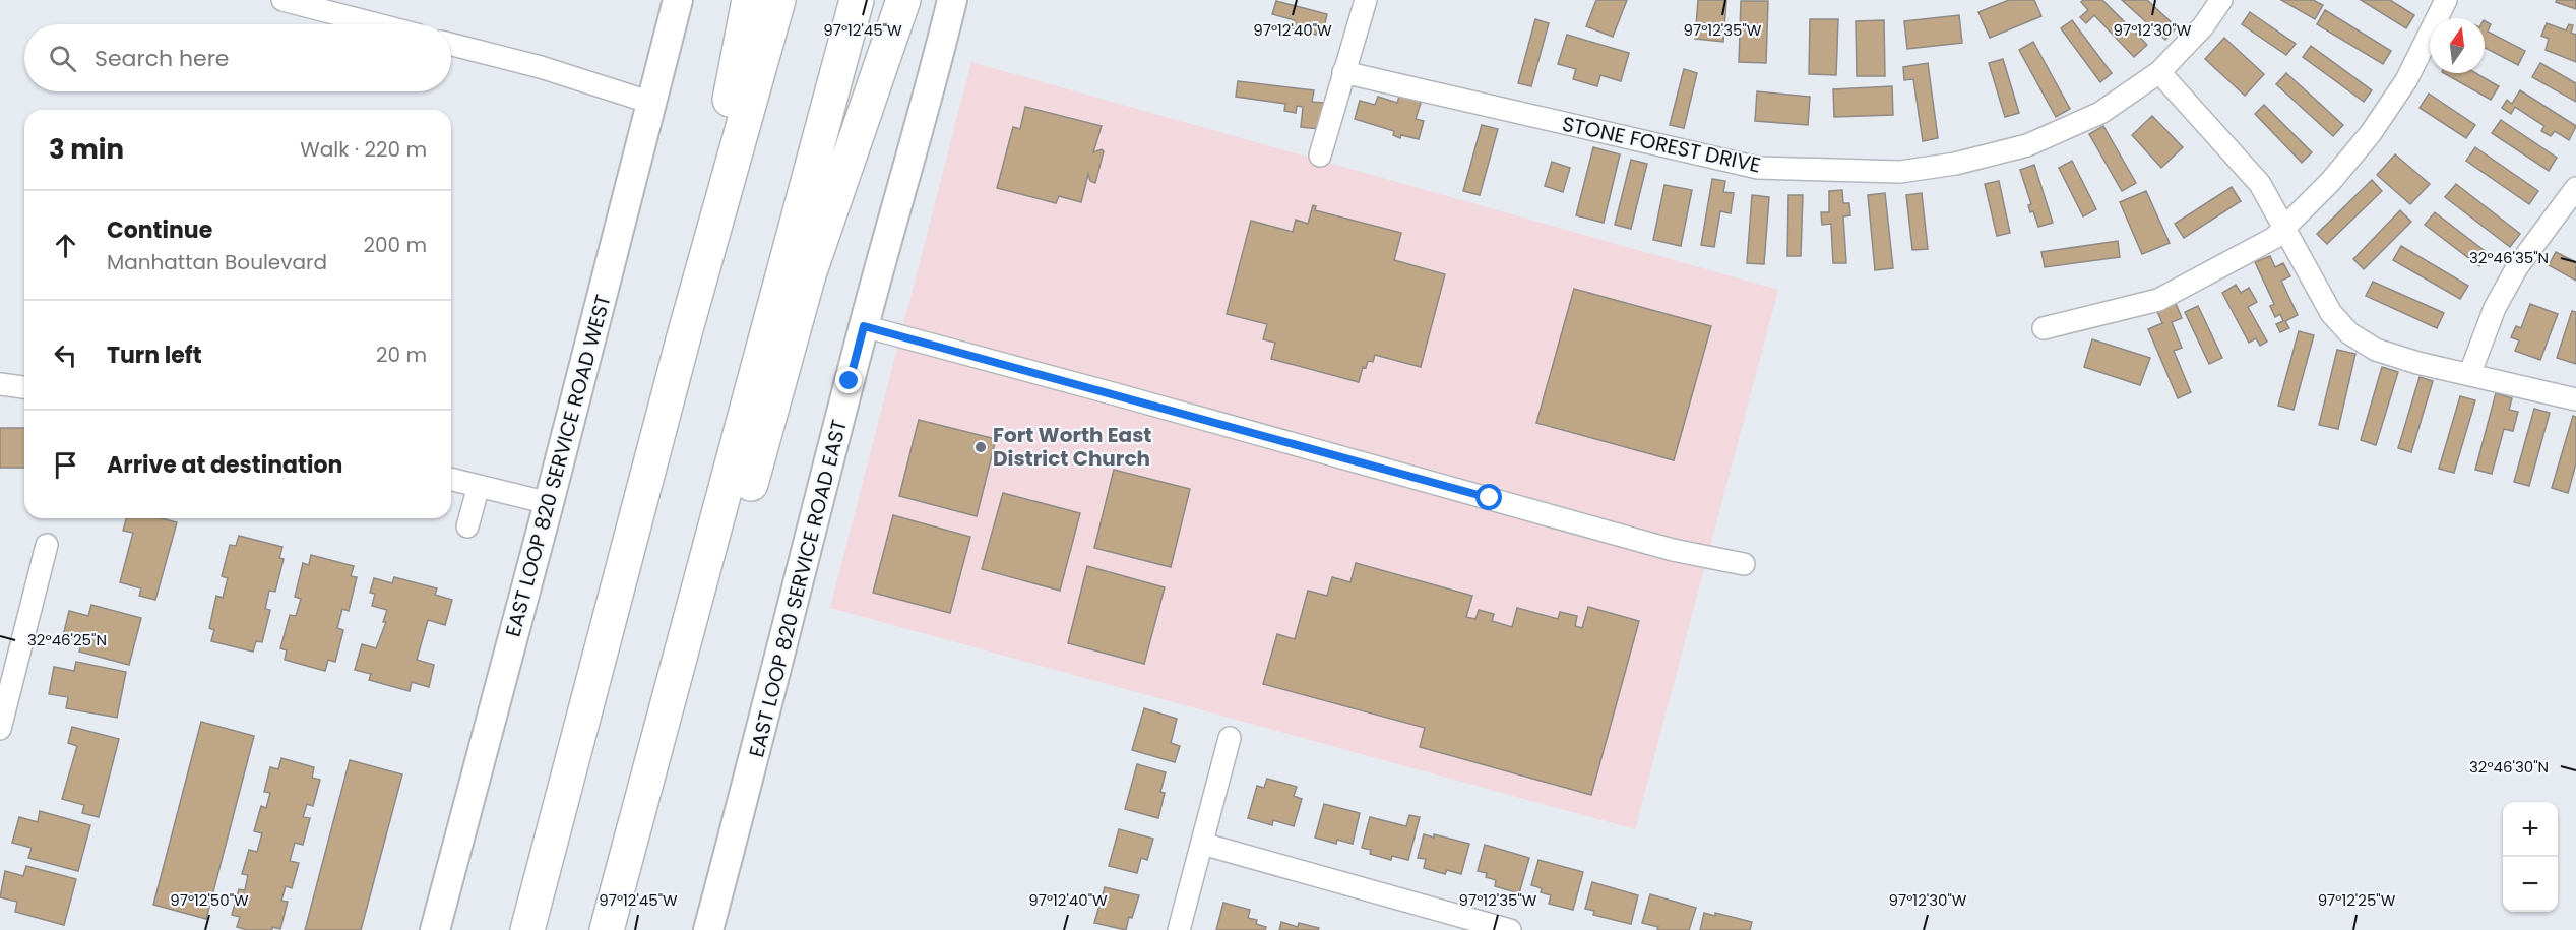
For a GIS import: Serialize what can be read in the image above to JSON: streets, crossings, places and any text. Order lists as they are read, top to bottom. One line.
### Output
{"streets":{"main road":["EAST LOOP 820 SERVICE ROAD WEST","EAST LOOP 820 SERVICE ROAD EAST"],"street":["STONE FOREST DRIVE"]},"places":["Fort Worth East District Church"],"north":"top","page":{"search":"Search here","heading":["3 min","Walk · 220 m"],"list":[["Continue","Manhattan Boulevard","200 m"],["Turn left","20 m"],"Arrive at destination"],"map_buttons":["+","−"]},"coordinates":["97°12'45\"W","97°12'40\"W","97°12'35\"W","97°12'30\"W","32°46'35\"N","32°46'25\"N","32°46'30\"N","97°12'50\"W","97°12'25\"W"]}
